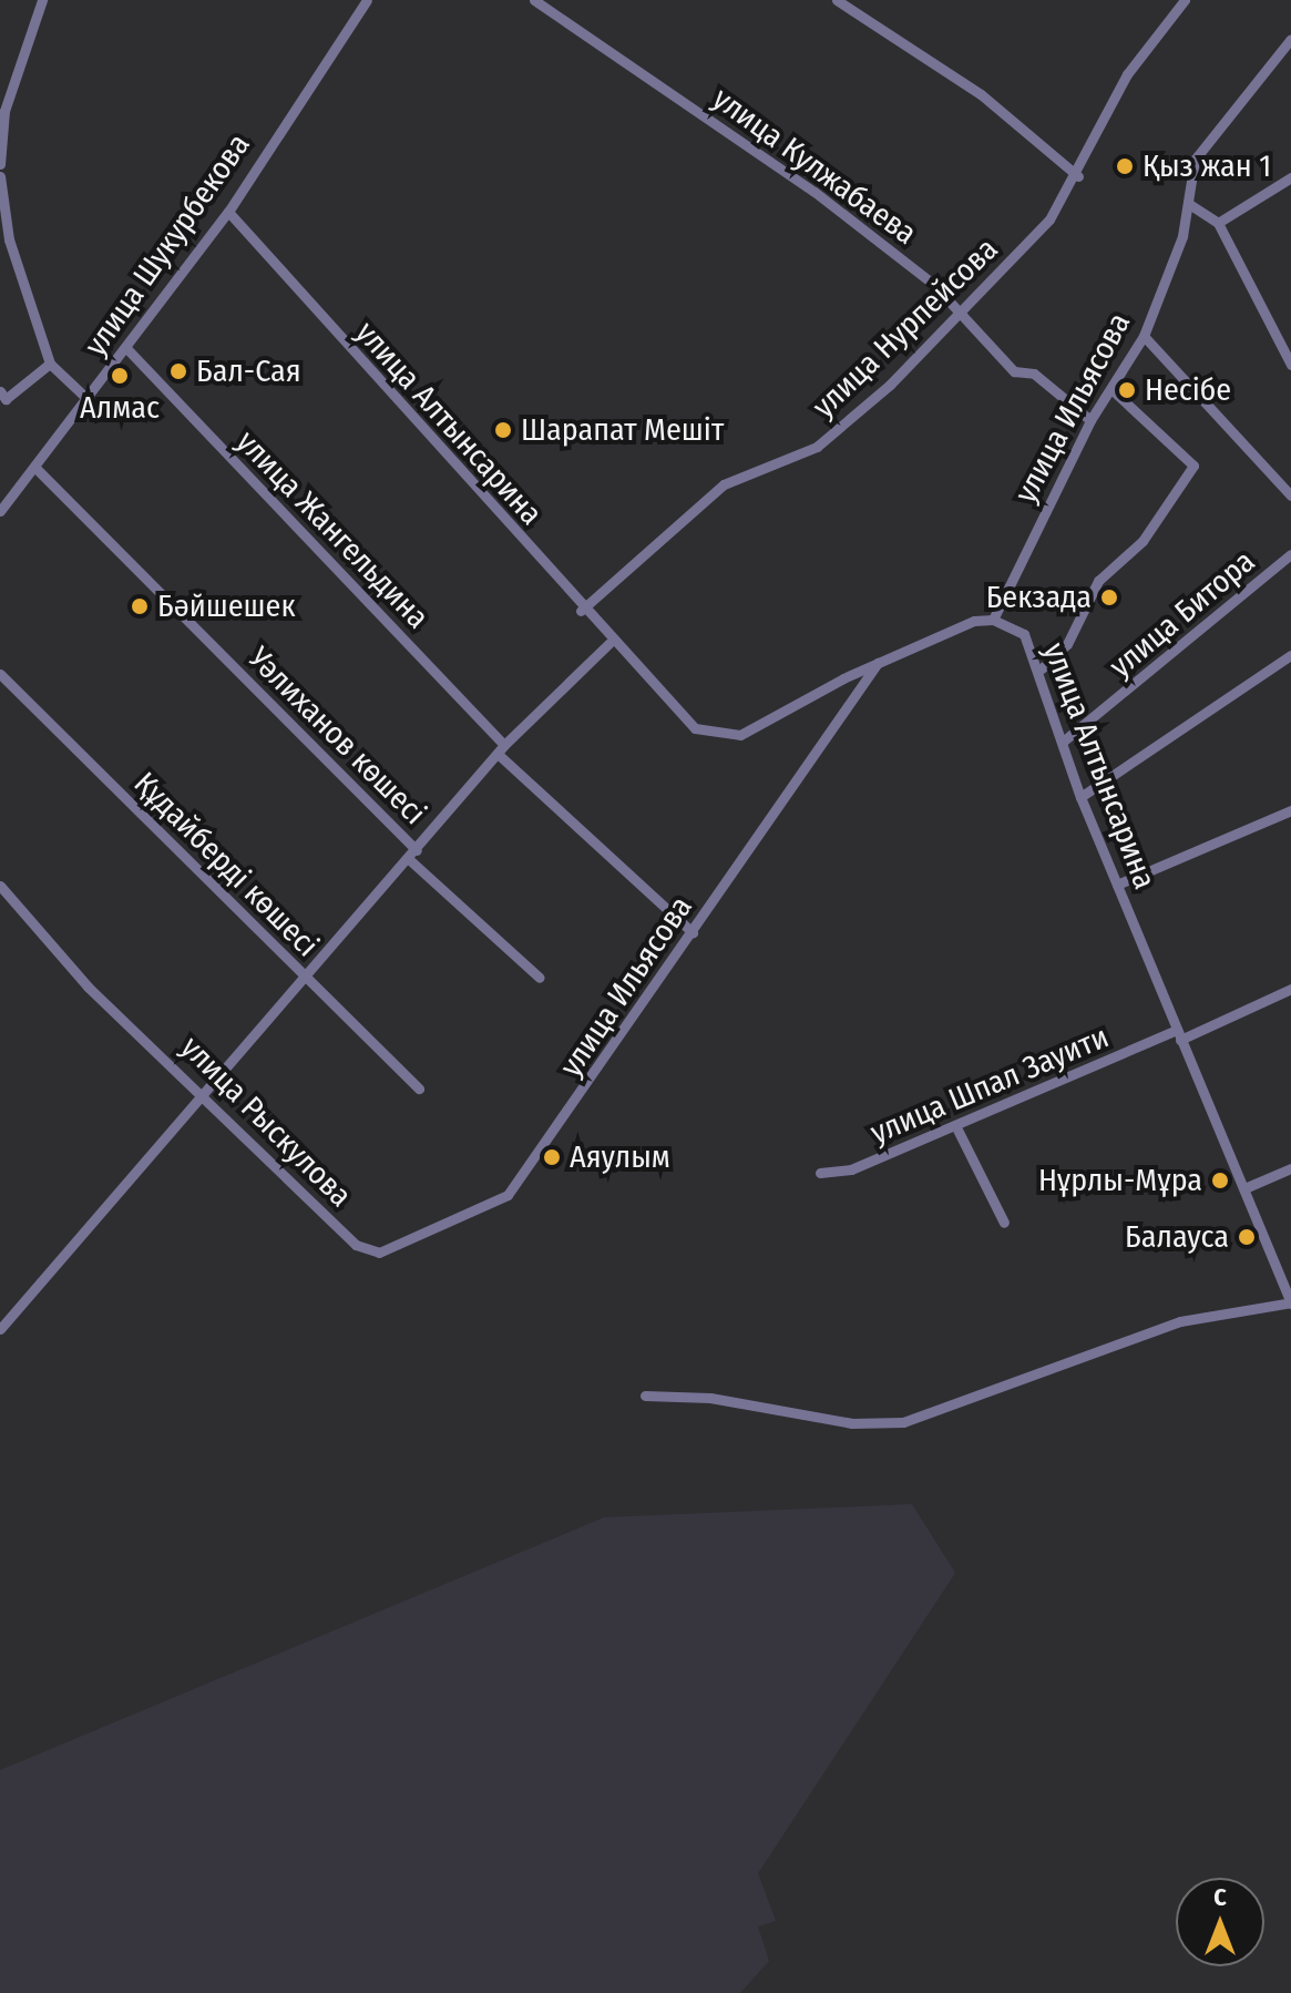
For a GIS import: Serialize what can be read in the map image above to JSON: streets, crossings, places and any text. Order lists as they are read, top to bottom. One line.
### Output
{"streets":{"street":["улица Кулжабаева","улица Шукурбекова","улица Нурпейсова","улица Ильясова","улица Алтынсарина","улица Жангельдина","улица Битора","Уәлиханов көшесі","Құдайберді көшесі","улица Шпал Зауити","улица Рыскулова"]},"crossings":[["улица Кулжабаева","улица Нурпейсова"],["улица Кулжабаева","улица Ильясова"],["улица Шукурбекова","улица Алтынсарина"],["улица Шукурбекова","улица Жангельдина"],["улица Шукурбекова","Уәлиханов көшесі"],["улица Нурпейсова","улица Алтынсарина"],["улица Ильясова","улица Алтынсарина"],["улица Ильясова","улица Жангельдина"],["улица Ильясова","улица Рыскулова"],["улица Алтынсарина","улица Битора"],["улица Алтынсарина","улица Шпал Зауити"]],"places":["Қыз жан 1","Бал-Сая","Алмас","Несібе","Шарапат Мешіт","Бекзада","Бәйшешек","Аяулым","Нұрлы-Мұра","Балауса"],"north":"top"}
